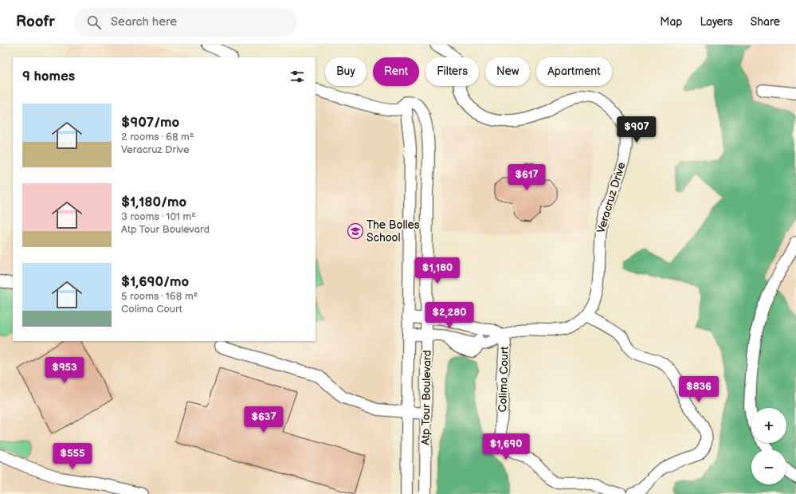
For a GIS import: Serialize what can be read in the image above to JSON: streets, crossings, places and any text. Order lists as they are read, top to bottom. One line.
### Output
{"streets":{"street":["Veracruz Drive","Colima Court","Atp Tour Boulevard"]},"crossings":[["Veracruz Drive","Colima Court"],["Veracruz Drive","Atp Tour Boulevard"]],"places":{"school or university":["The Bolles School"]},"page":{"header":"Roofr","search":"Search here","nav":["Map","Layers","Share"],"chip":["Buy","Rent","Filters","New","Apartment"],"heading":"9 homes","list":[{"name":"$907/mo","note":"2 rooms · 68 m² · Veracruz Drive"},{"name":"$1,180/mo","note":"3 rooms · 101 m² · Atp Tour Boulevard"},{"name":"$1,690/mo","note":"5 rooms · 168 m² · Colima Court"}],"price":["$907","$617","$1,180","$2,280","$953","$836","$637","$1,690","$555"],"map_buttons":["+","−"]}}
